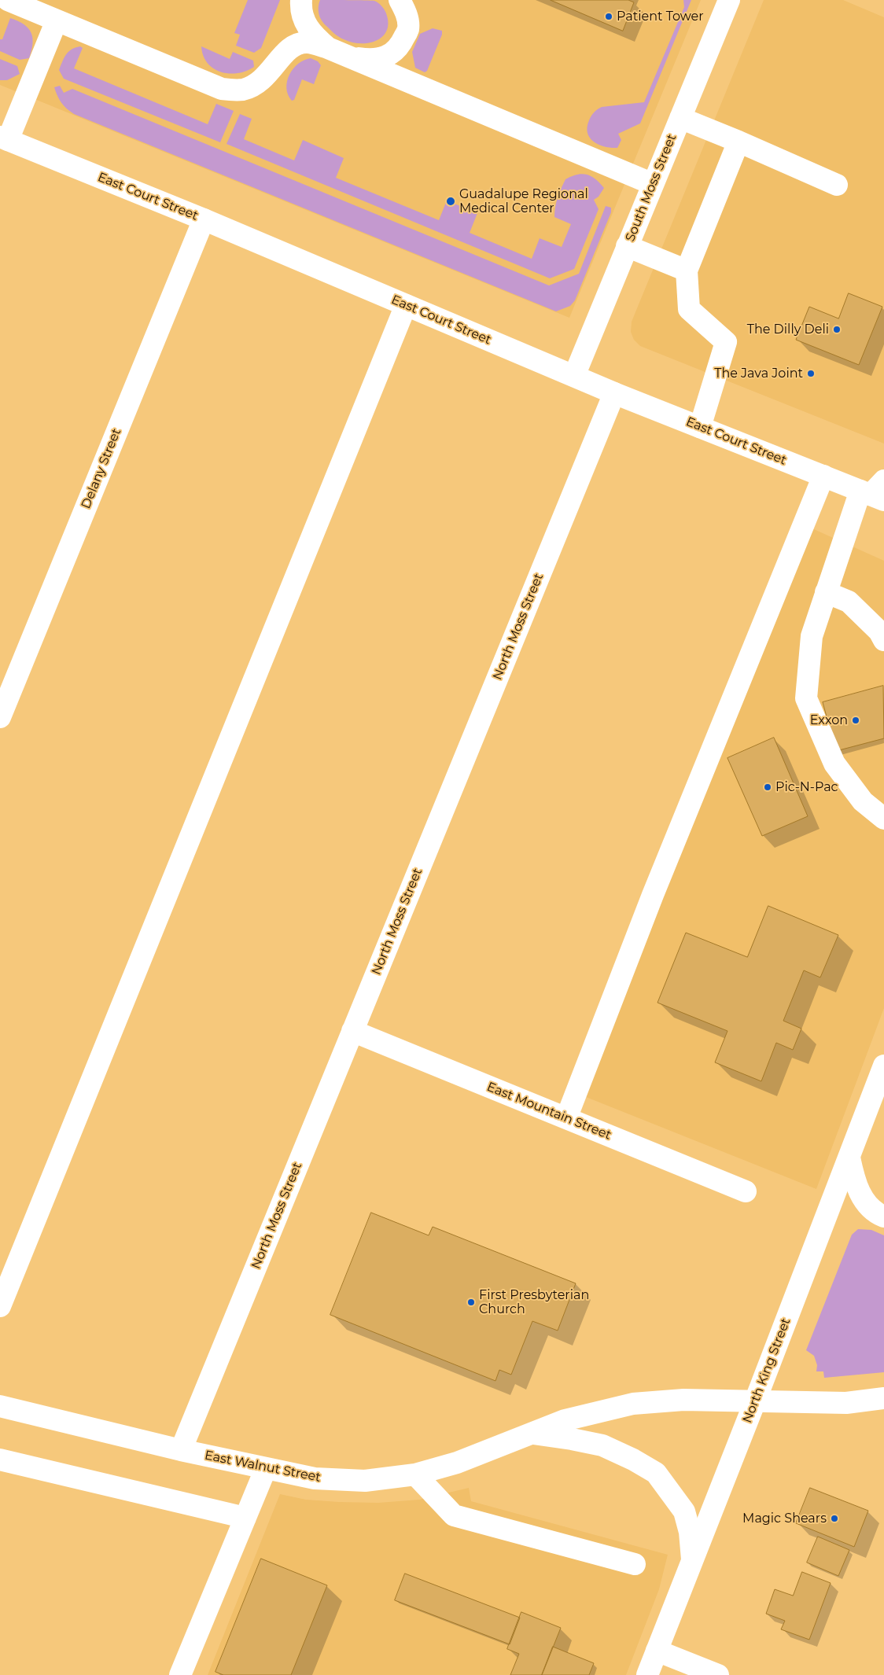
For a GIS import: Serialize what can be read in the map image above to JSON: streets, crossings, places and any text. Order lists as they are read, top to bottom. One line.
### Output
{"streets":{"street":["South Moss Street","East Court Street","Delany Street","North Moss Street","East Mountain Street","North King Street","East Walnut Street"]},"crossings":[["South Moss Street","East Court Street"],["East Court Street","Delany Street"],["East Court Street","North Moss Street"],["North Moss Street","East Mountain Street"],["North Moss Street","East Walnut Street"],["North King Street","East Walnut Street"]],"places":["Patient Tower","Guadalupe Regional Medical Center","The Dilly Deli","The Java Joint","Exxon","Pic-N-Pac","First Presbyterian Church","Magic Shears"]}
